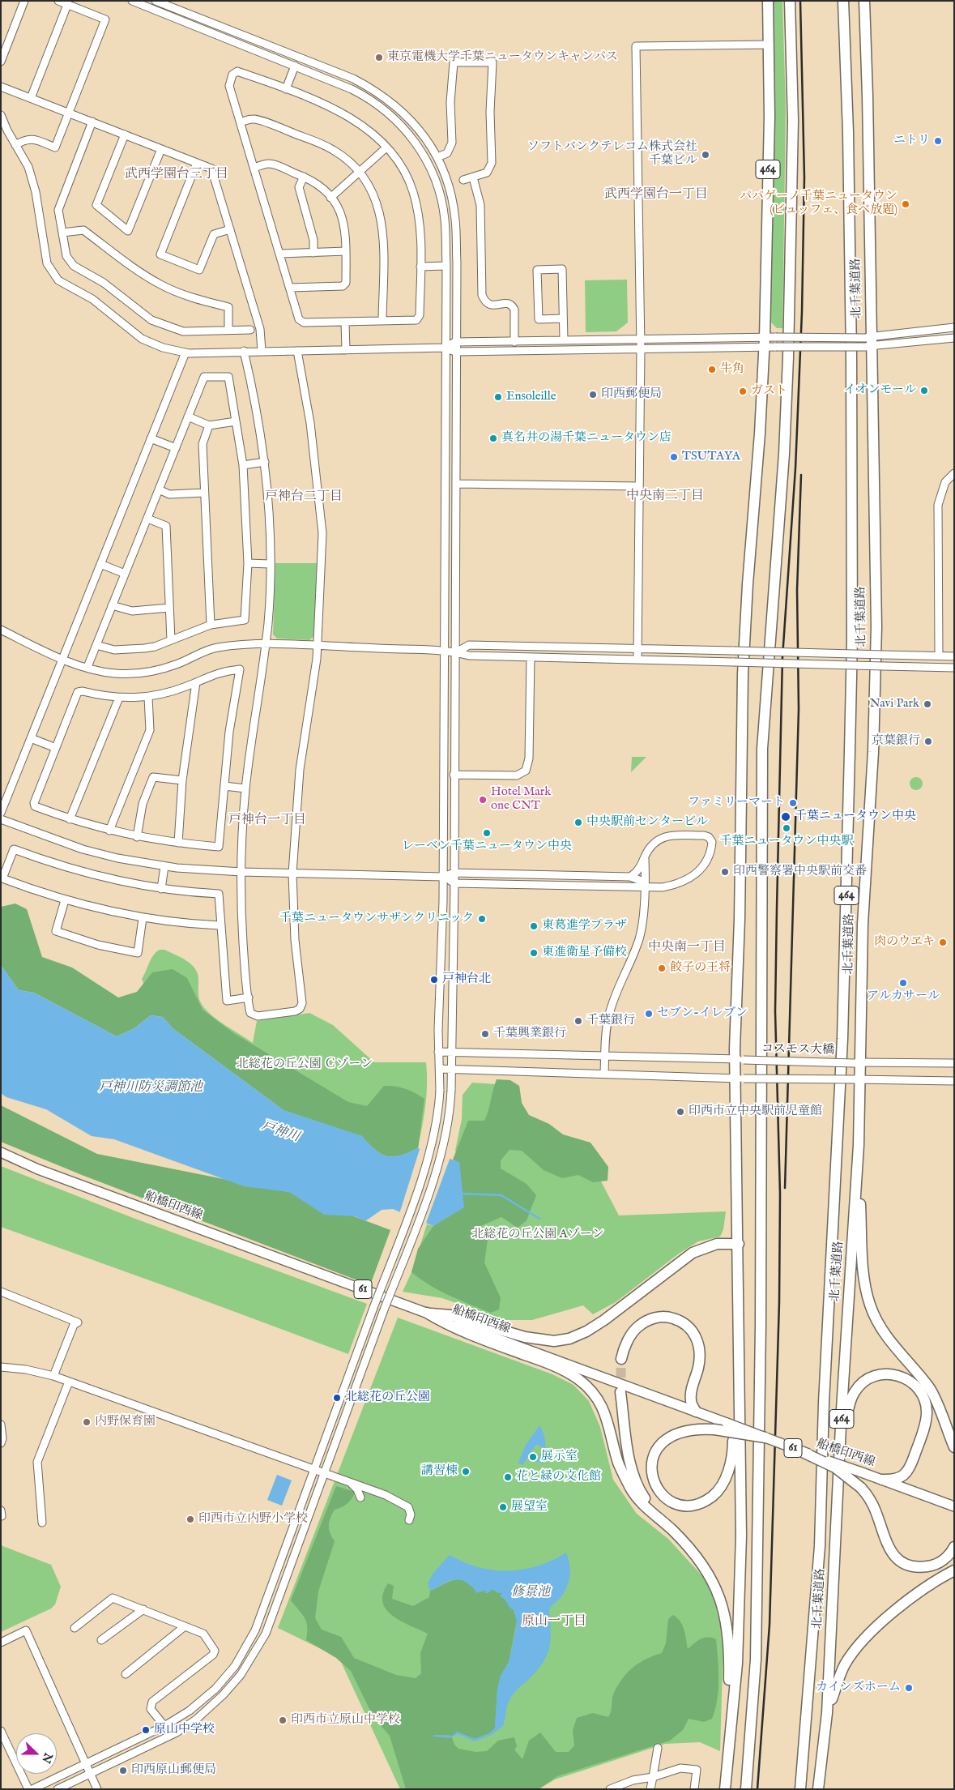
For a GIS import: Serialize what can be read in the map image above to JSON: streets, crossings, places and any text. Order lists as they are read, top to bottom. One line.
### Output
{"streets":{"highway":["464","北千葉道路"],"main road":["船橋印西線","61"],"street":["コスモス大橋"]},"crossings":[["464","コスモス大橋"],["北千葉道路","コスモス大橋"]],"districts":["武西学園台三丁目","武西学園台一丁目","中央南二丁目","戸神台二丁目","戸神台一丁目","中央南一丁目","原山一丁目"],"water":["戸神川防災調節池","戸神川","修景池"],"parks":["北総花の丘公園 Ｃゾーン","北総花の丘公園 Aゾーン"],"places":["東京電機大学千葉ニュータウンキャンパス","ニトリ","ソフトバンクテレコム株式会社 千葉ビル","パパゲーノ千葉ニュータウン (ビュッフェ、食べ放題)","牛角","イオンモール","ガスト","印西郵便局","Ensoleille","真名井の湯千葉ニュータウン店","TSUTAYA","Navi Park","京葉銀行","Hotel Mark one CNT","ファミリーマート","千葉ニュータウン中央","中央駅前センタービル","千葉ニュータウン中央駅","レーベン千葉ニュータウン中央","印西警察署中央駅前交番","千葉ニュータウンサザンクリニック","東葛進学プラザ","肉のウヱキ","東進衛星予備校","餃子の王将","戸神台北","アルカサール","セブン-イレブン","千葉銀行","千葉興業銀行","印西市立中央駅前児童館","北総花の丘公園","内野保育園","展示室","講習棟","花と緑の文化館","展望室","印西市立内野小学校","カインズホーム","印西市立原山中学校","原山中学校","印西原山郵便局"],"north":"right"}
